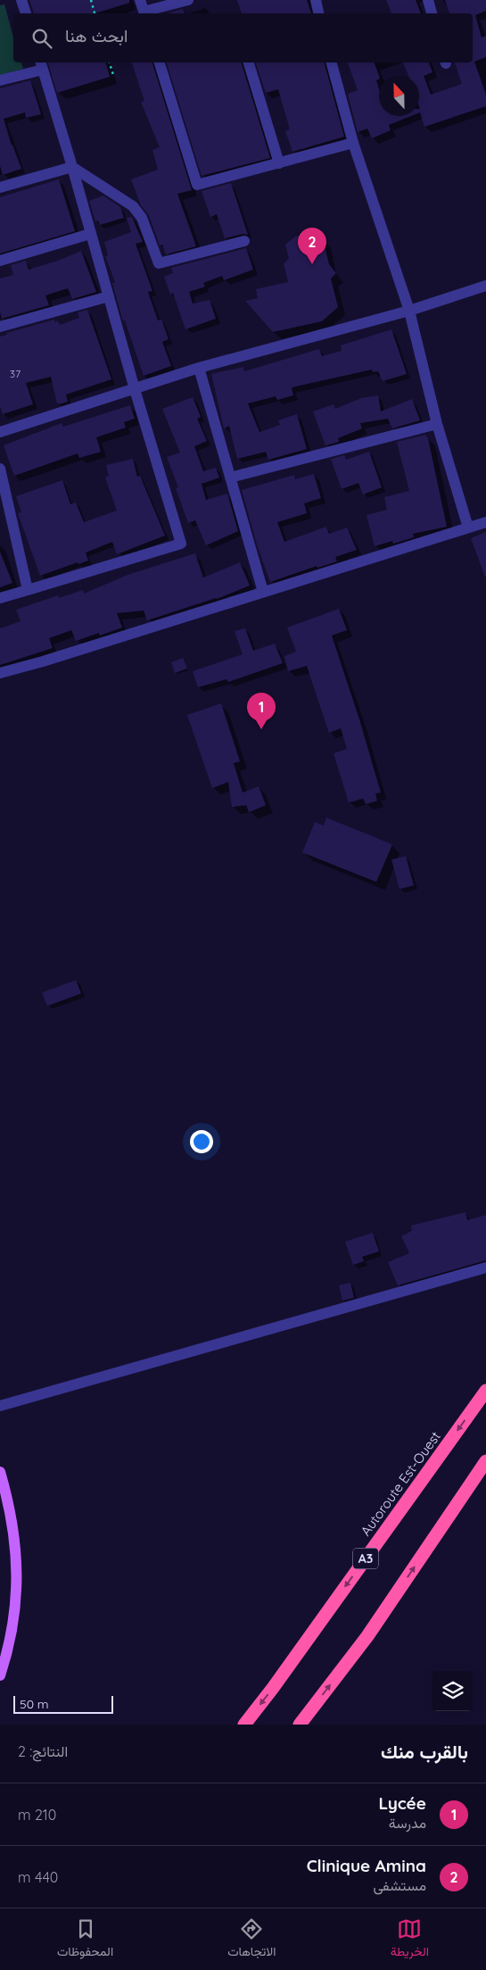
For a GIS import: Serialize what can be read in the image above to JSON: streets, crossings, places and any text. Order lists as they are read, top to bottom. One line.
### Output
{"streets":{"highway":["Autoroute Est-Ouest","A3"]},"house_numbers":["37"],"scale_bar":"50 m","north":"top","page":{"search":"ابحث هنا","pins":["2","1"],"scale":"50 m","heading":["بالقرب منك","النتائج: 2"],"list":[{"mark":"1","name":"Lycée","note":"مدرسة","value":"210 m"},{"mark":"2","name":"Clinique Amina","note":"مستشفى","value":"440 m"}],"nav":["الخريطة","الاتجاهات","المحفوظات"]}}
